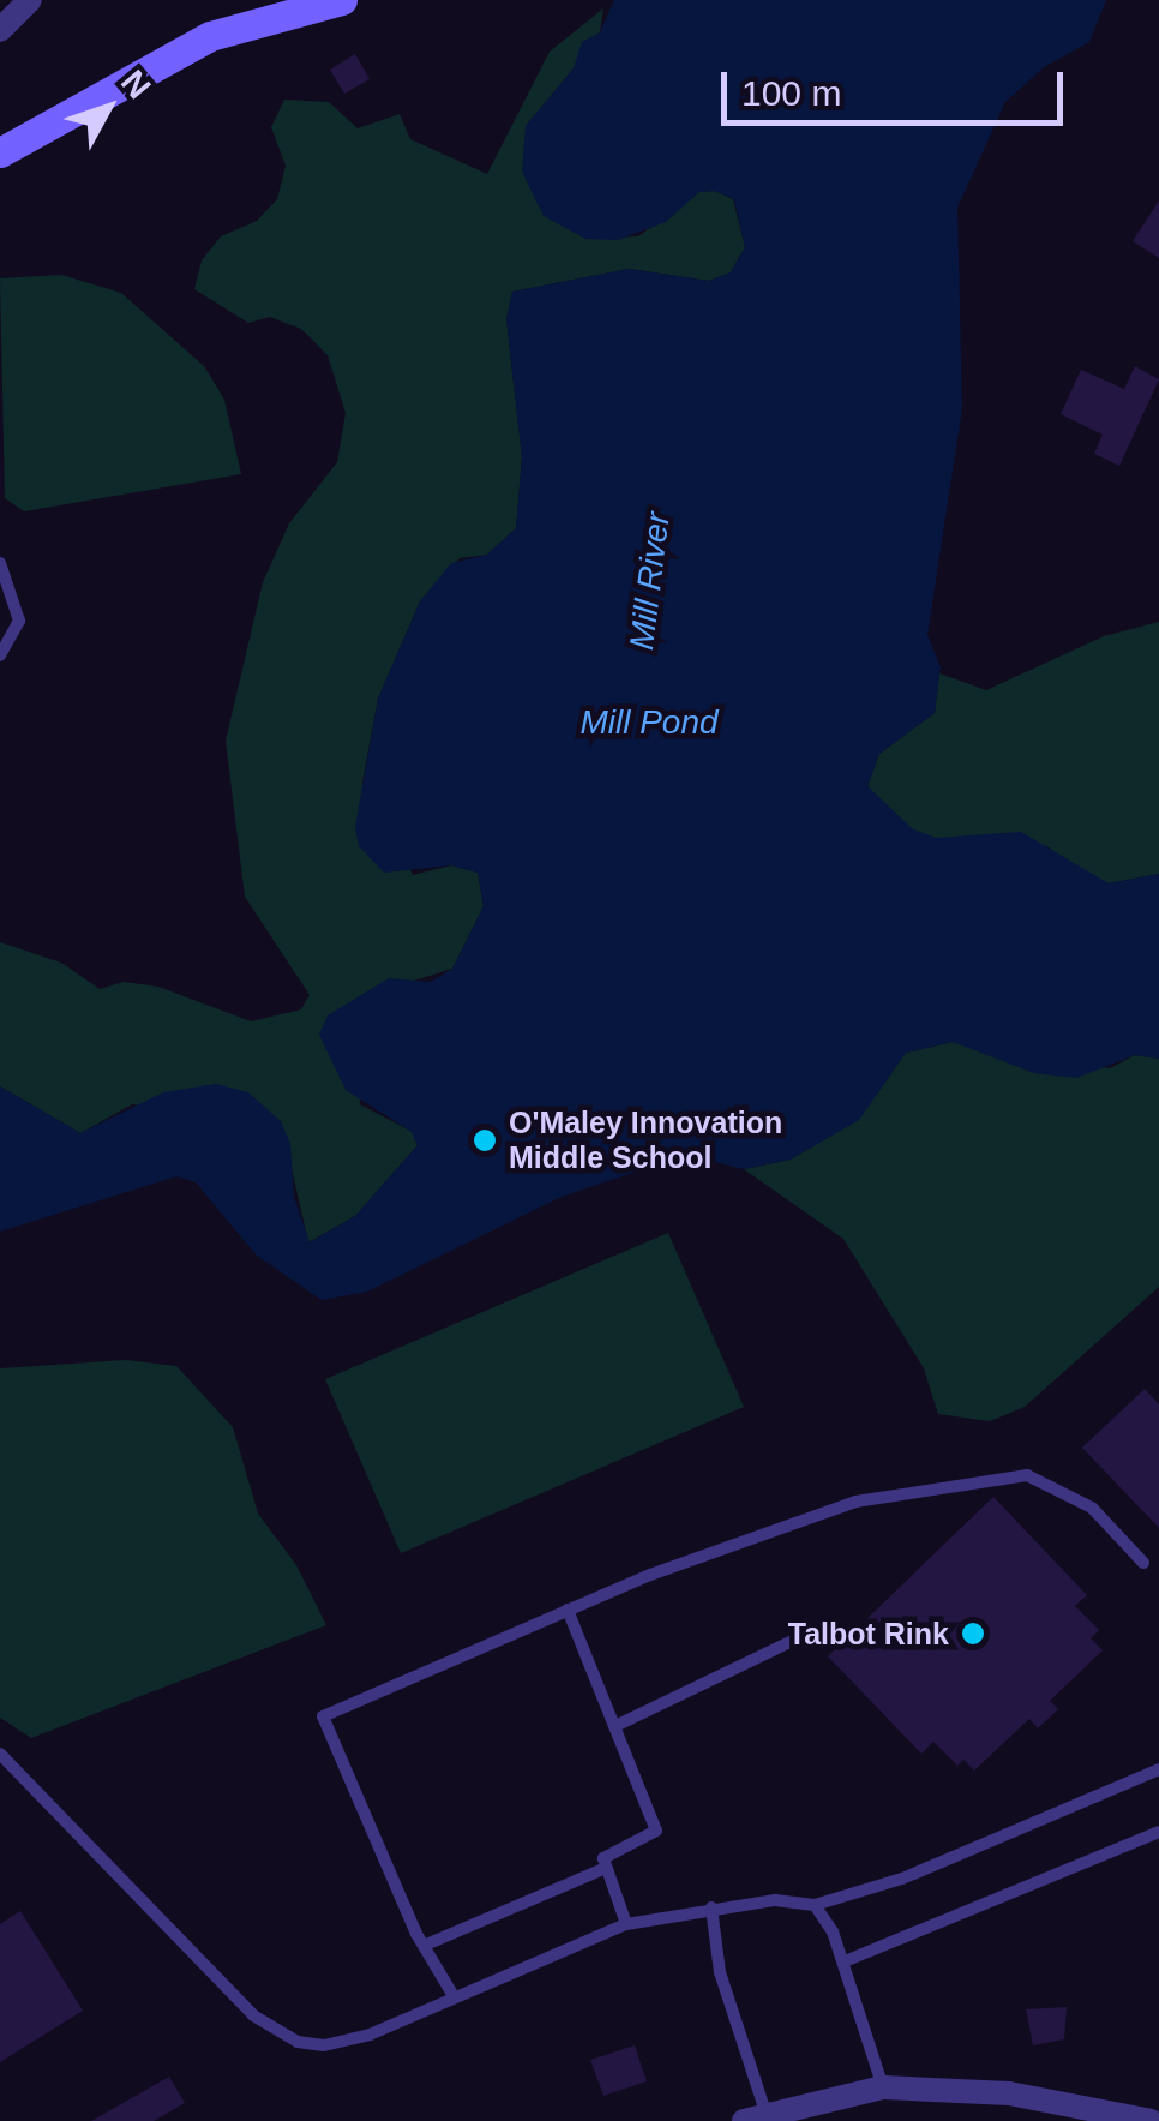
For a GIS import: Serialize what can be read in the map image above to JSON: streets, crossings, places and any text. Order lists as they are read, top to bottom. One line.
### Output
{"water":["Mill River","Mill Pond"],"places":["O'Maley Innovation Middle School","Talbot Rink"],"scale_bar":"100 m","north":"top right"}
